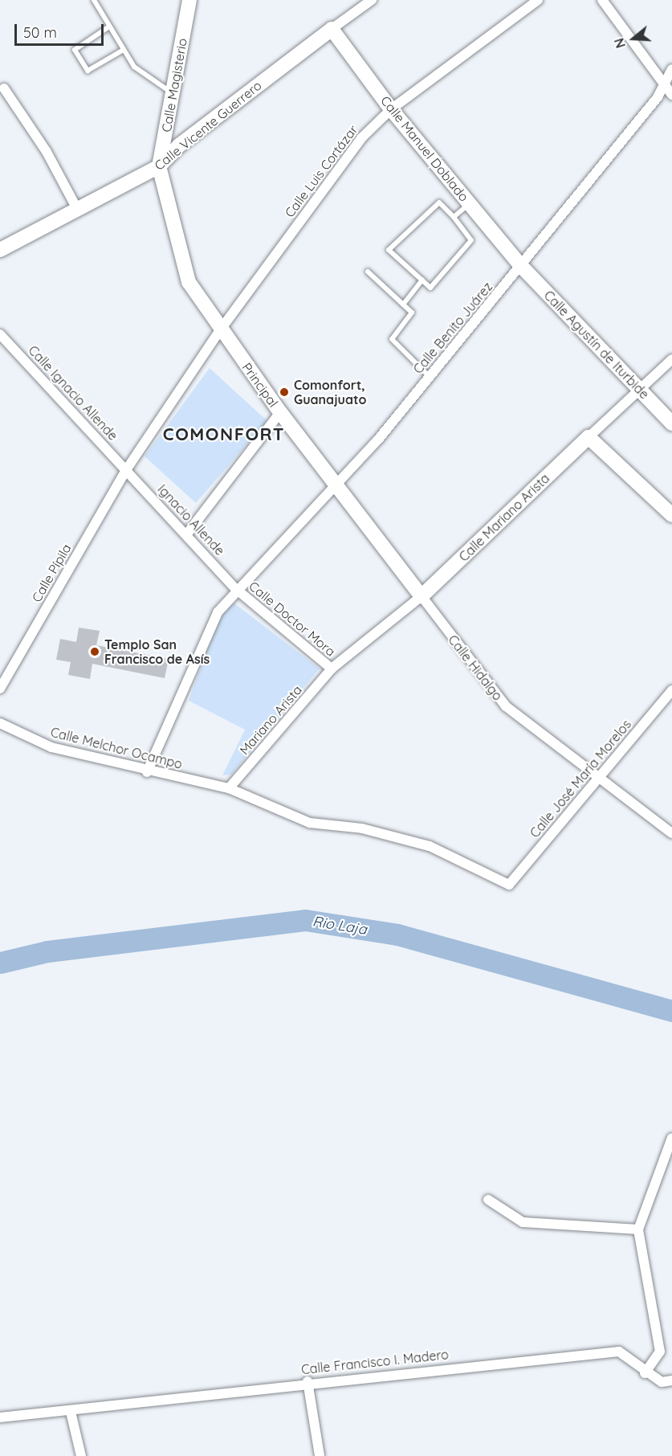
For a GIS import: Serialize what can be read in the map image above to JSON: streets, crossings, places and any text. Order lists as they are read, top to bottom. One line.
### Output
{"streets":{"street":["Calle Magisterio","Calle Vicente Guerrero","Calle Manuel Doblado","Calle Luis Cortázar","Calle Benito Juárez","Calle Agustín de Iturbide","Principal","Calle Ignacio Allende","Calle Mariano Arista","Ignacio Allende","Calle Pípila","Calle Doctor Mora","Calle Hidalgo","Mariano Arista","Calle Melchor Ocampo","Calle José María Morelos","Calle Francisco I. Madero"]},"crossings":[["Calle Magisterio","Calle Vicente Guerrero"],["Calle Magisterio","Calle Luis Cortázar"],["Calle Magisterio","Principal"],["Calle Vicente Guerrero","Calle Manuel Doblado"],["Calle Manuel Doblado","Calle Luis Cortázar"],["Calle Manuel Doblado","Calle Benito Juárez"],["Calle Manuel Doblado","Calle Agustín de Iturbide"],["Calle Luis Cortázar","Principal"],["Calle Luis Cortázar","Calle Ignacio Allende"],["Calle Luis Cortázar","Ignacio Allende"],["Calle Luis Cortázar","Calle Pípila"],["Calle Benito Juárez","Calle Agustín de Iturbide"],["Calle Benito Juárez","Principal"],["Calle Benito Juárez","Ignacio Allende"],["Calle Benito Juárez","Calle Doctor Mora"],["Calle Benito Juárez","Calle Hidalgo"],["Calle Benito Juárez","Calle Melchor Ocampo"],["Calle Agustín de Iturbide","Calle Mariano Arista"],["Principal","Calle Hidalgo"],["Calle Ignacio Allende","Ignacio Allende"],["Calle Ignacio Allende","Calle Pípila"],["Calle Mariano Arista","Calle Doctor Mora"],["Calle Mariano Arista","Calle Hidalgo"],["Calle Mariano Arista","Mariano Arista"],["Ignacio Allende","Calle Pípila"],["Ignacio Allende","Calle Doctor Mora"],["Calle Doctor Mora","Mariano Arista"],["Calle Hidalgo","Calle José María Morelos"],["Mariano Arista","Calle Melchor Ocampo"],["Calle Melchor Ocampo","Calle José María Morelos"]],"districts":["COMONFORT"],"water":["Rio Laja"],"places":["Comonfort, Guanajuato","Templo San Francisco de Asís"],"scale_bar":"50 m","north":"left"}
